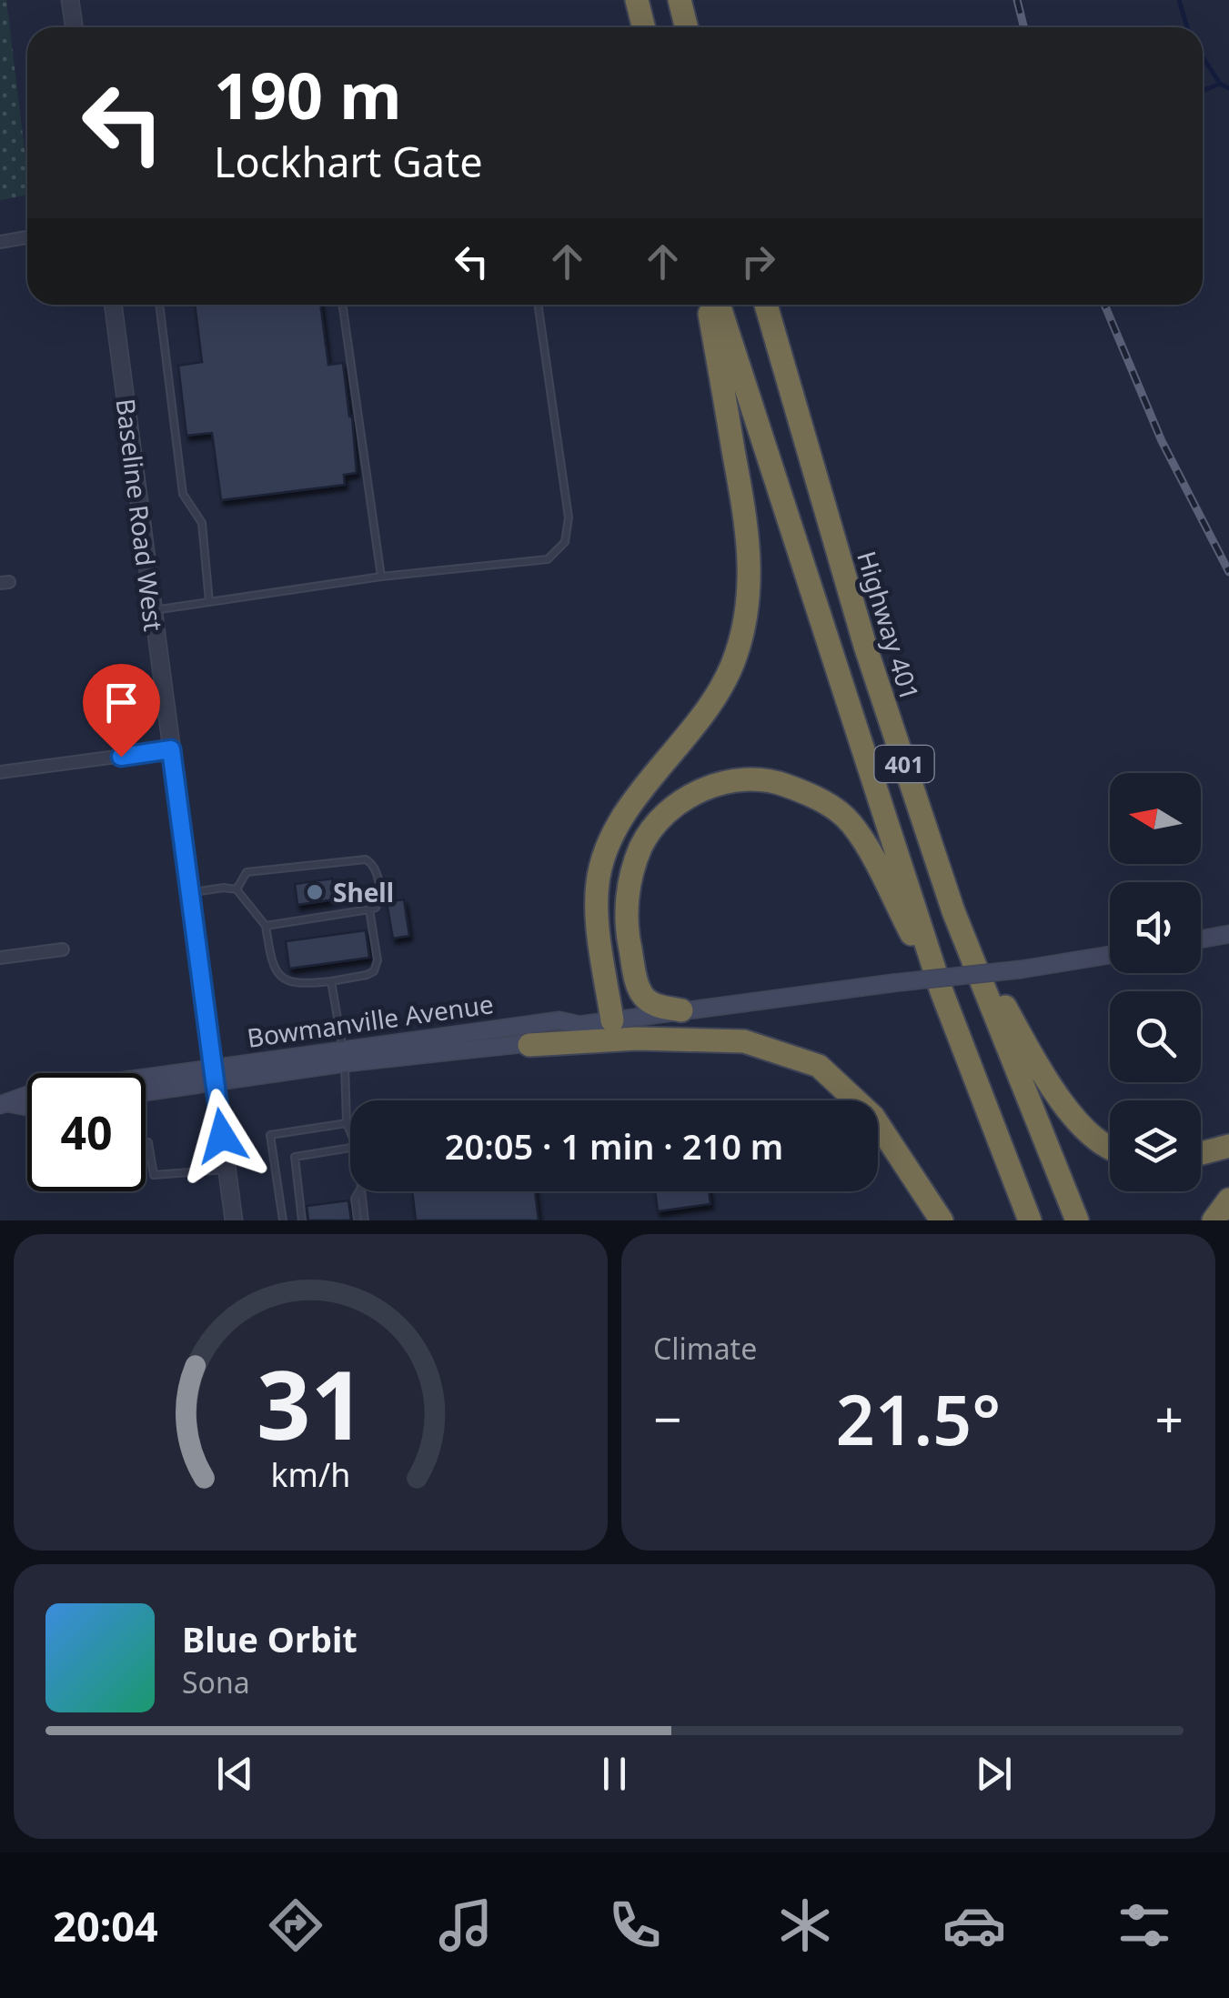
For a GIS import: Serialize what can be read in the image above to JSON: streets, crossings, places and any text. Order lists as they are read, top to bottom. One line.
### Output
{"streets":{"highway":["Highway 401","401"],"main road":["Bowmanville Avenue"],"street":["Baseline Road West"]},"crossings":[["Baseline Road West","Bowmanville Avenue"]],"places":["Shell"],"north":"left","page":{"turn":["190 m","Lockhart Gate"],"limit":"40","trip":"20:05 · 1 min · 210 m","tile":"Climate","heat":["−","21.5°","+"],"song":["Blue Orbit","Sona"],"tabs":"20:04","gauge":["31","km/h"]}}
